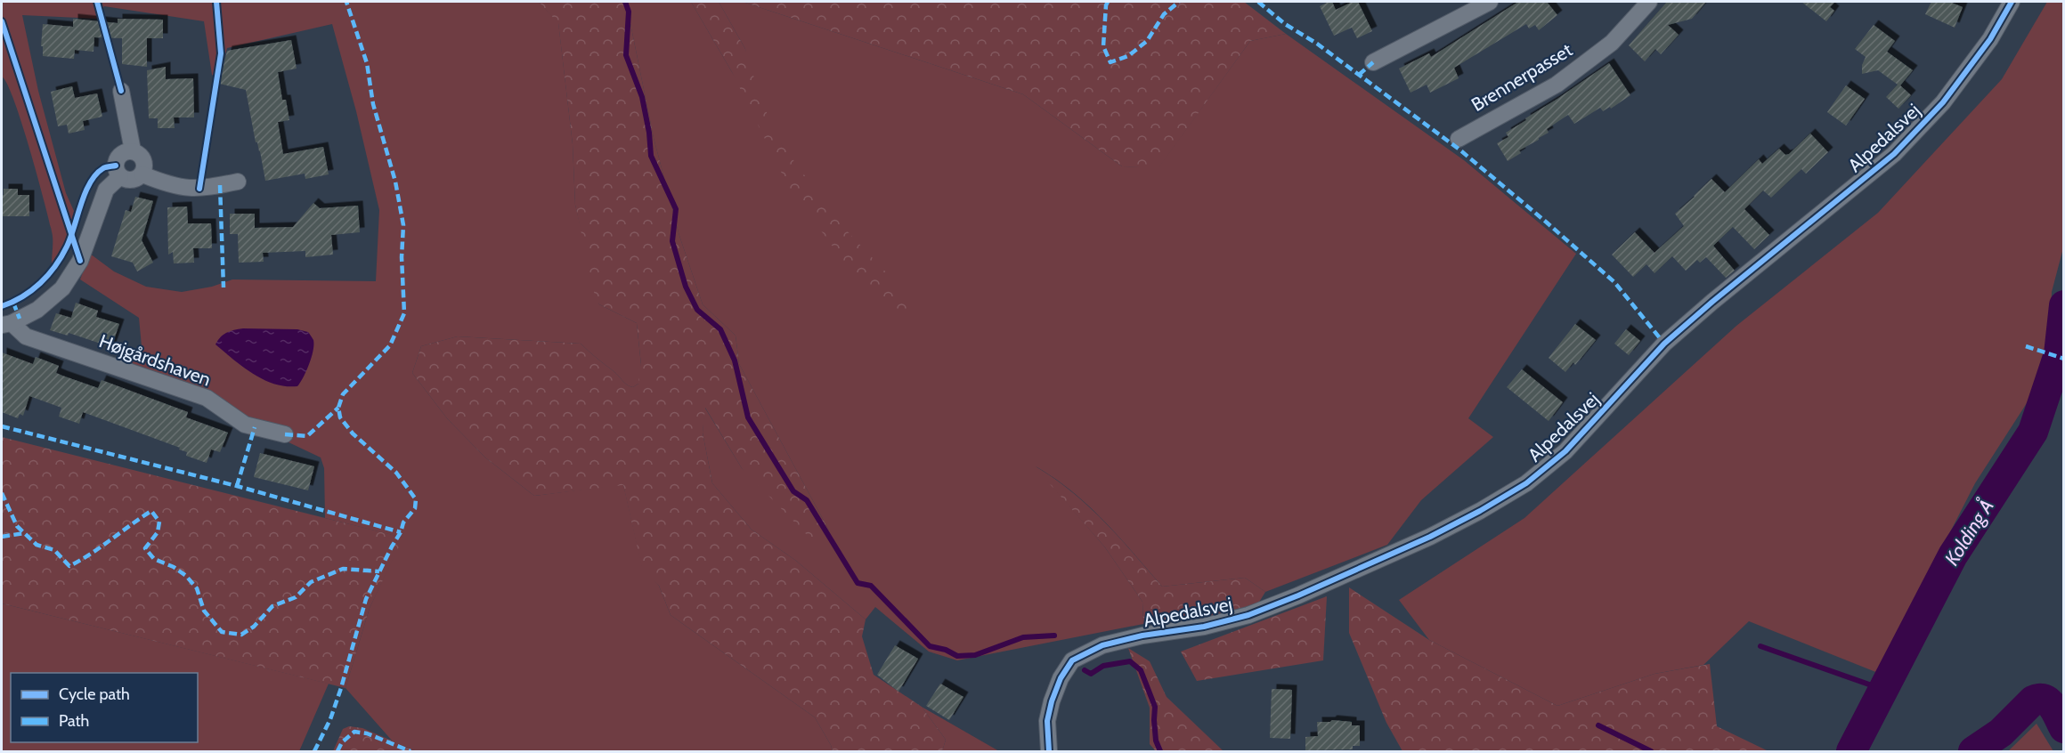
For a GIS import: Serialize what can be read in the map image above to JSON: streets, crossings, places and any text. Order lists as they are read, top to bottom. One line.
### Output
{"streets":{"street":["Brennerpasset","Alpedalsvej","Højgårdshaven"]},"water":["Kolding Å"],"legend":["Cycle path","Path"]}
